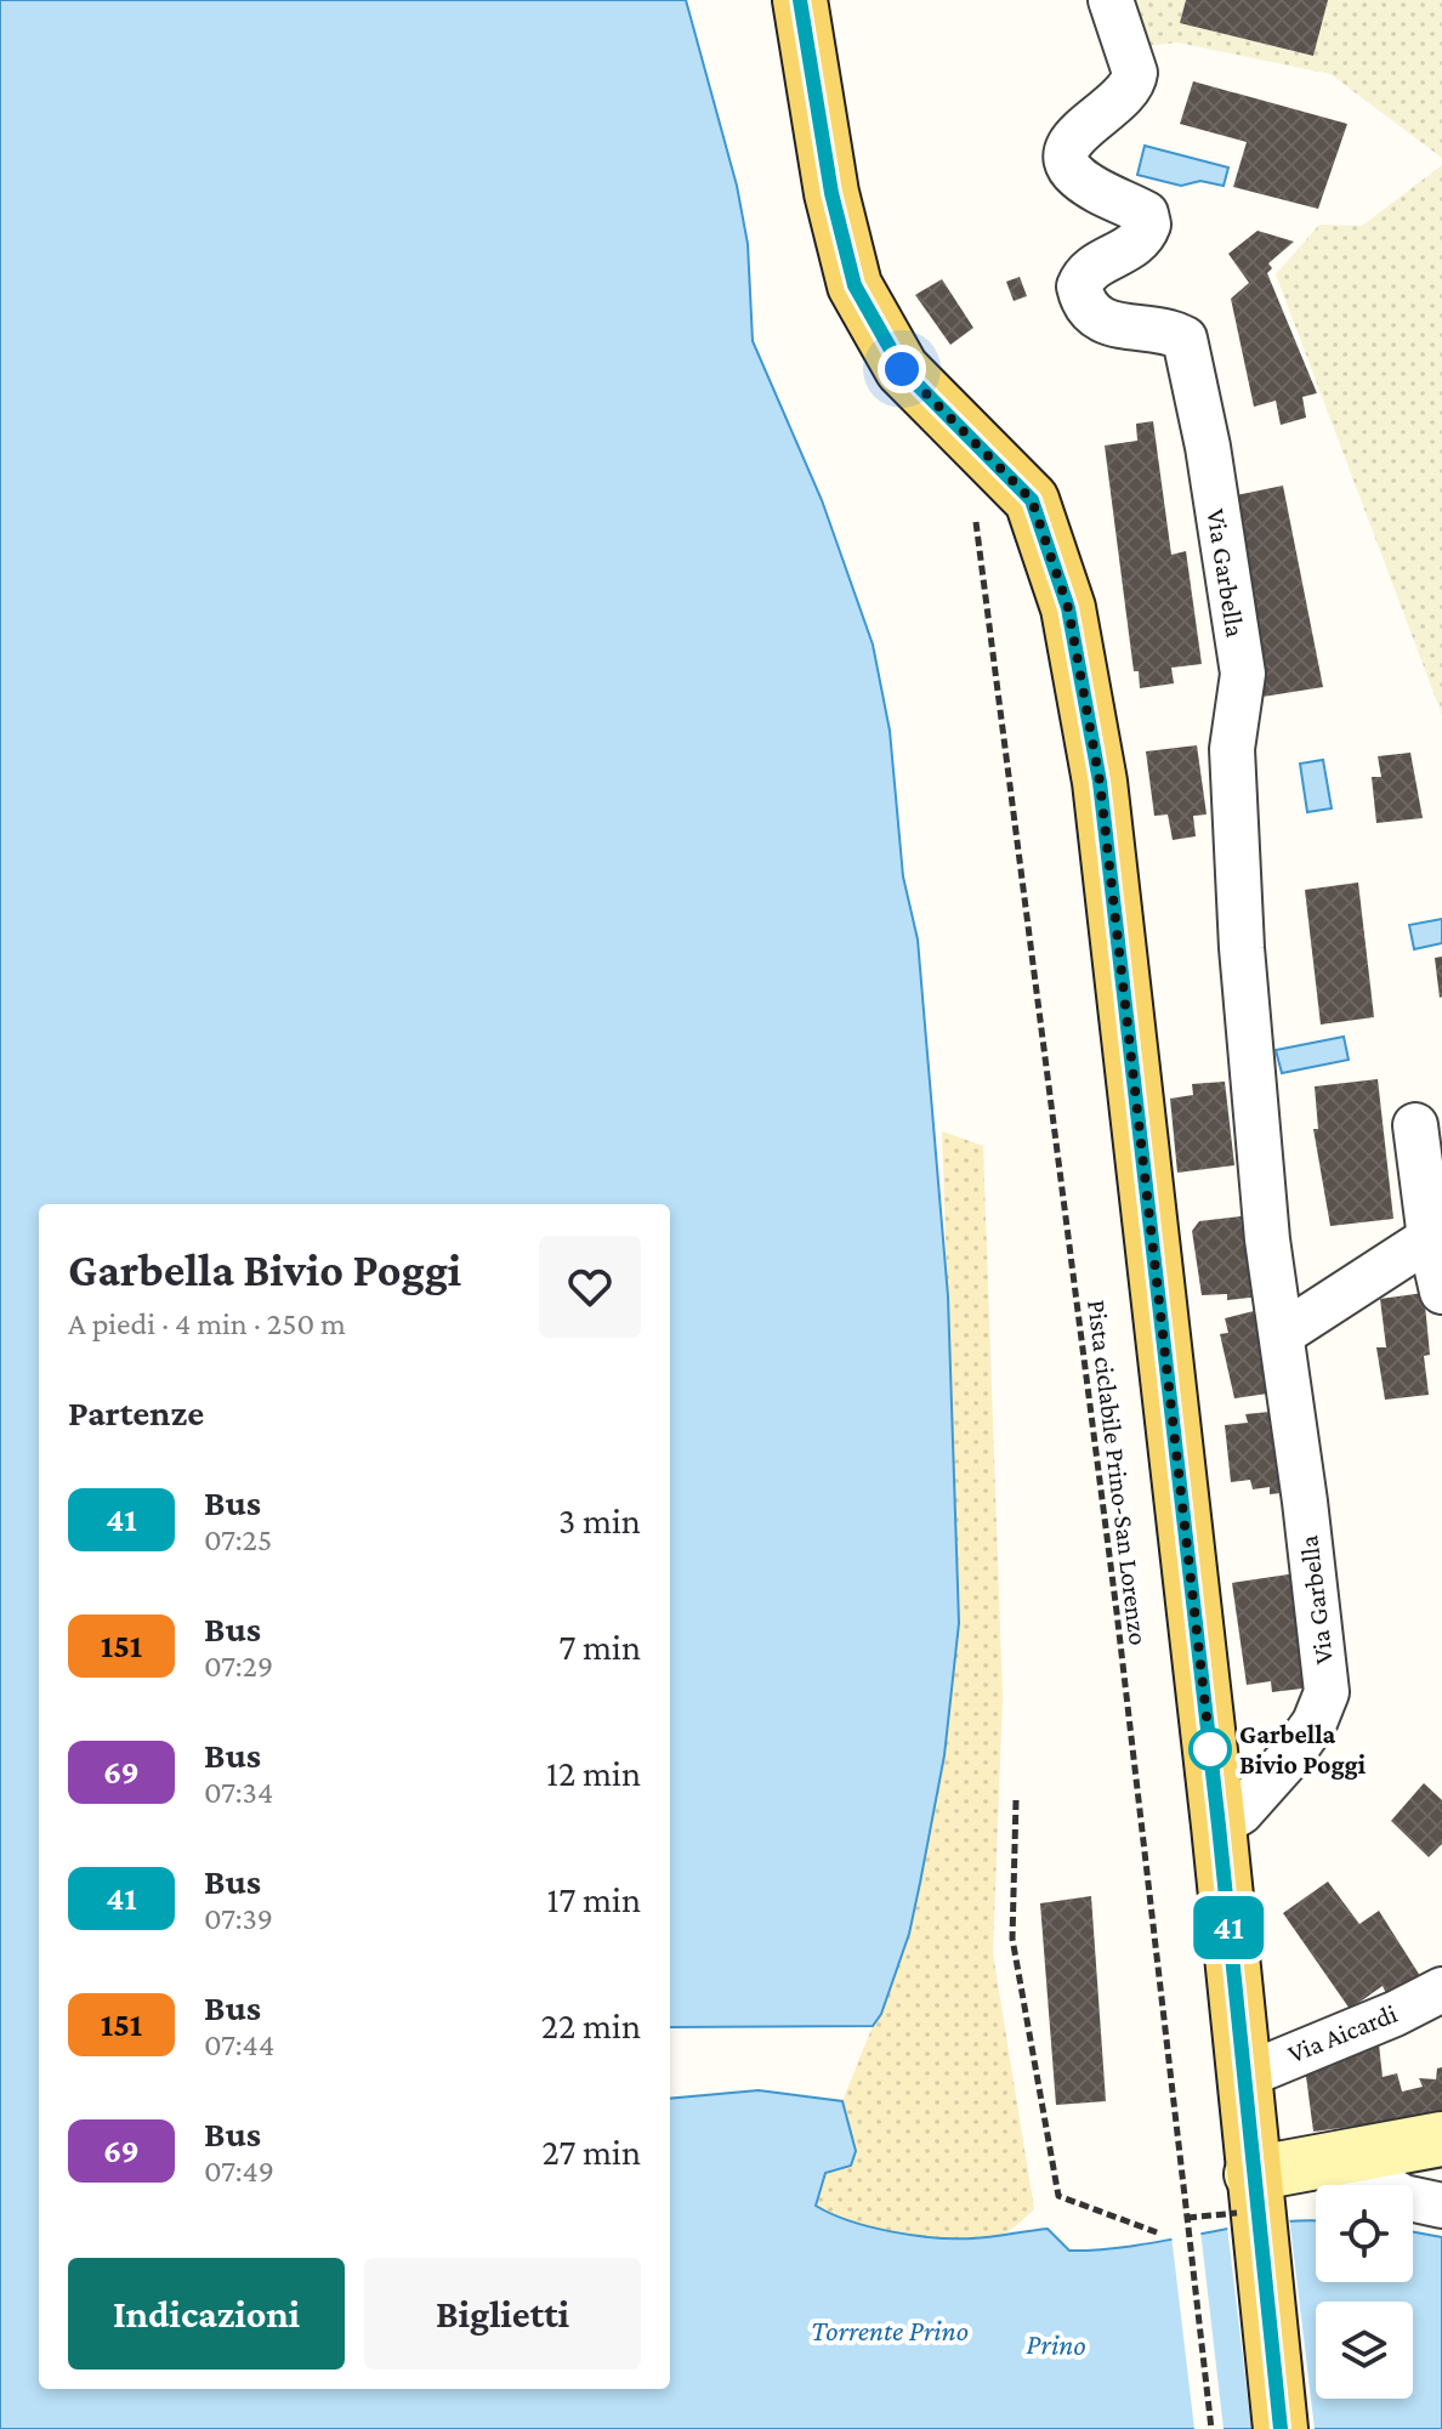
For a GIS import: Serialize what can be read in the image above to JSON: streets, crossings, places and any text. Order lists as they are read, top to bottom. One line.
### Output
{"streets":{"street":["Via Garbella","Via Aicardi"],"path":["Pista ciclabile Prino-San Lorenzo"]},"water":["Torrente Prino","Prino"],"places":["Garbella Bivio Poggi"],"lines":["bus line 41"],"page":{"on_map":"41","heading":[["Garbella Bivio Poggi","A piedi · 4 min · 250 m"],"Partenze"],"list":[{"mark":"41","name":"Bus","note":"07:25","value":"3 min"},{"mark":"151","name":"Bus","note":"07:29","value":"7 min"},{"mark":"69","name":"Bus","note":"07:34","value":"12 min"},{"mark":"41","name":"Bus","note":"07:39","value":"17 min"},{"mark":"151","name":"Bus","note":"07:44","value":"22 min"},{"mark":"69","name":"Bus","note":"07:49","value":"27 min"}],"buttons":["Indicazioni","Biglietti"]}}
